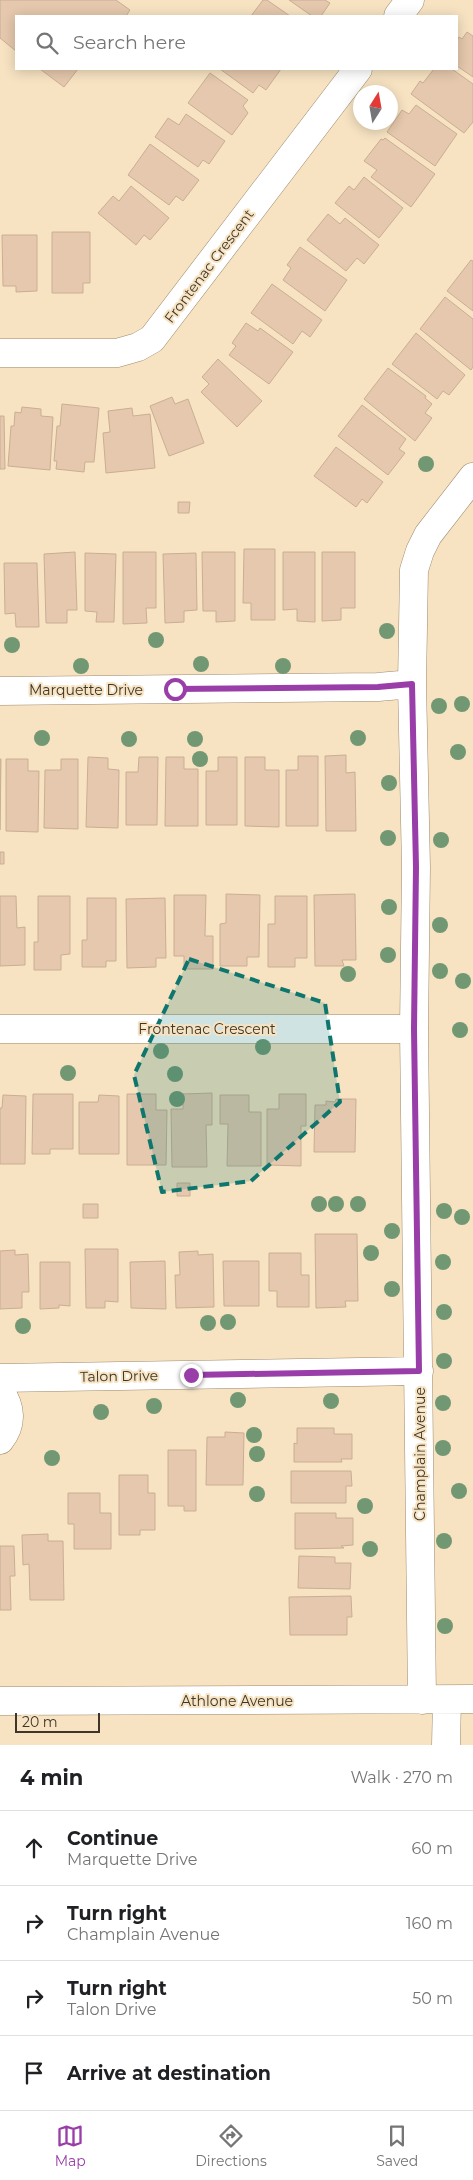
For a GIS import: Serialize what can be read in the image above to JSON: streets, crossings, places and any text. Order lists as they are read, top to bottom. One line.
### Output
{"streets":{"street":["Frontenac Crescent","Marquette Drive","Talon Drive","Champlain Avenue","Athlone Avenue"]},"crossings":[["Frontenac Crescent","Champlain Avenue"],["Marquette Drive","Champlain Avenue"],["Talon Drive","Champlain Avenue"],["Champlain Avenue","Athlone Avenue"]],"scale_bar":"20 m","north":"top","page":{"search":"Search here","scale":"20 m","heading":["4 min","Walk · 270 m"],"list":[["Continue","Marquette Drive","60 m"],["Turn right","Champlain Avenue","160 m"],["Turn right","Talon Drive","50 m"],"Arrive at destination"],"nav":["Map","Directions","Saved"]}}
